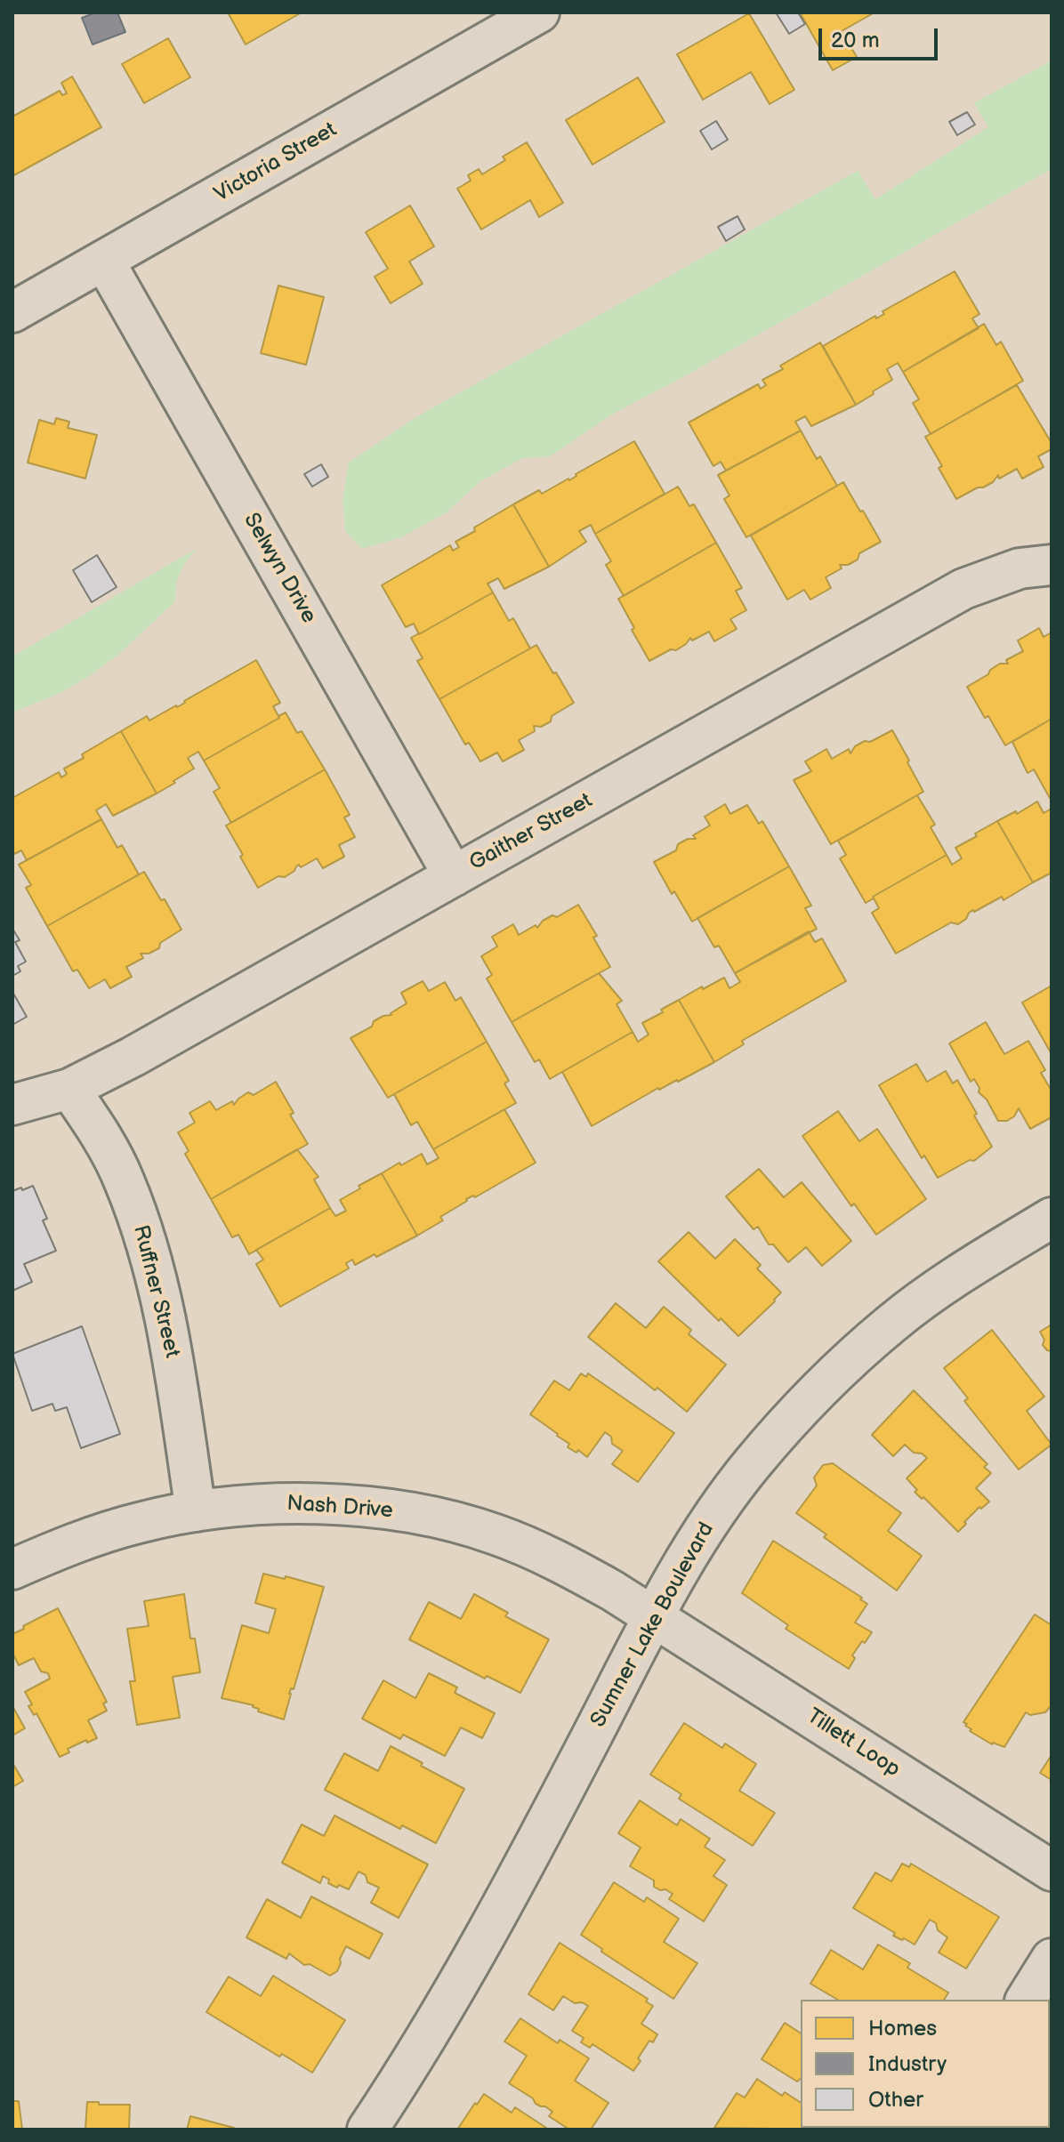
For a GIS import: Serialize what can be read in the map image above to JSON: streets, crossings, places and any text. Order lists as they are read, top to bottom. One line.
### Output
{"streets":{"street":["Victoria Street","Selwyn Drive","Gaither Street","Ruffner Street","Nash Drive","Sumner Lake Boulevard","Tillett Loop"]},"crossings":[["Victoria Street","Selwyn Drive"],["Selwyn Drive","Gaither Street"],["Gaither Street","Ruffner Street"],["Ruffner Street","Nash Drive"],["Nash Drive","Sumner Lake Boulevard"],["Nash Drive","Tillett Loop"],["Sumner Lake Boulevard","Tillett Loop"]],"legend":["Homes","Industry","Other"],"scale_bar":"20 m"}
